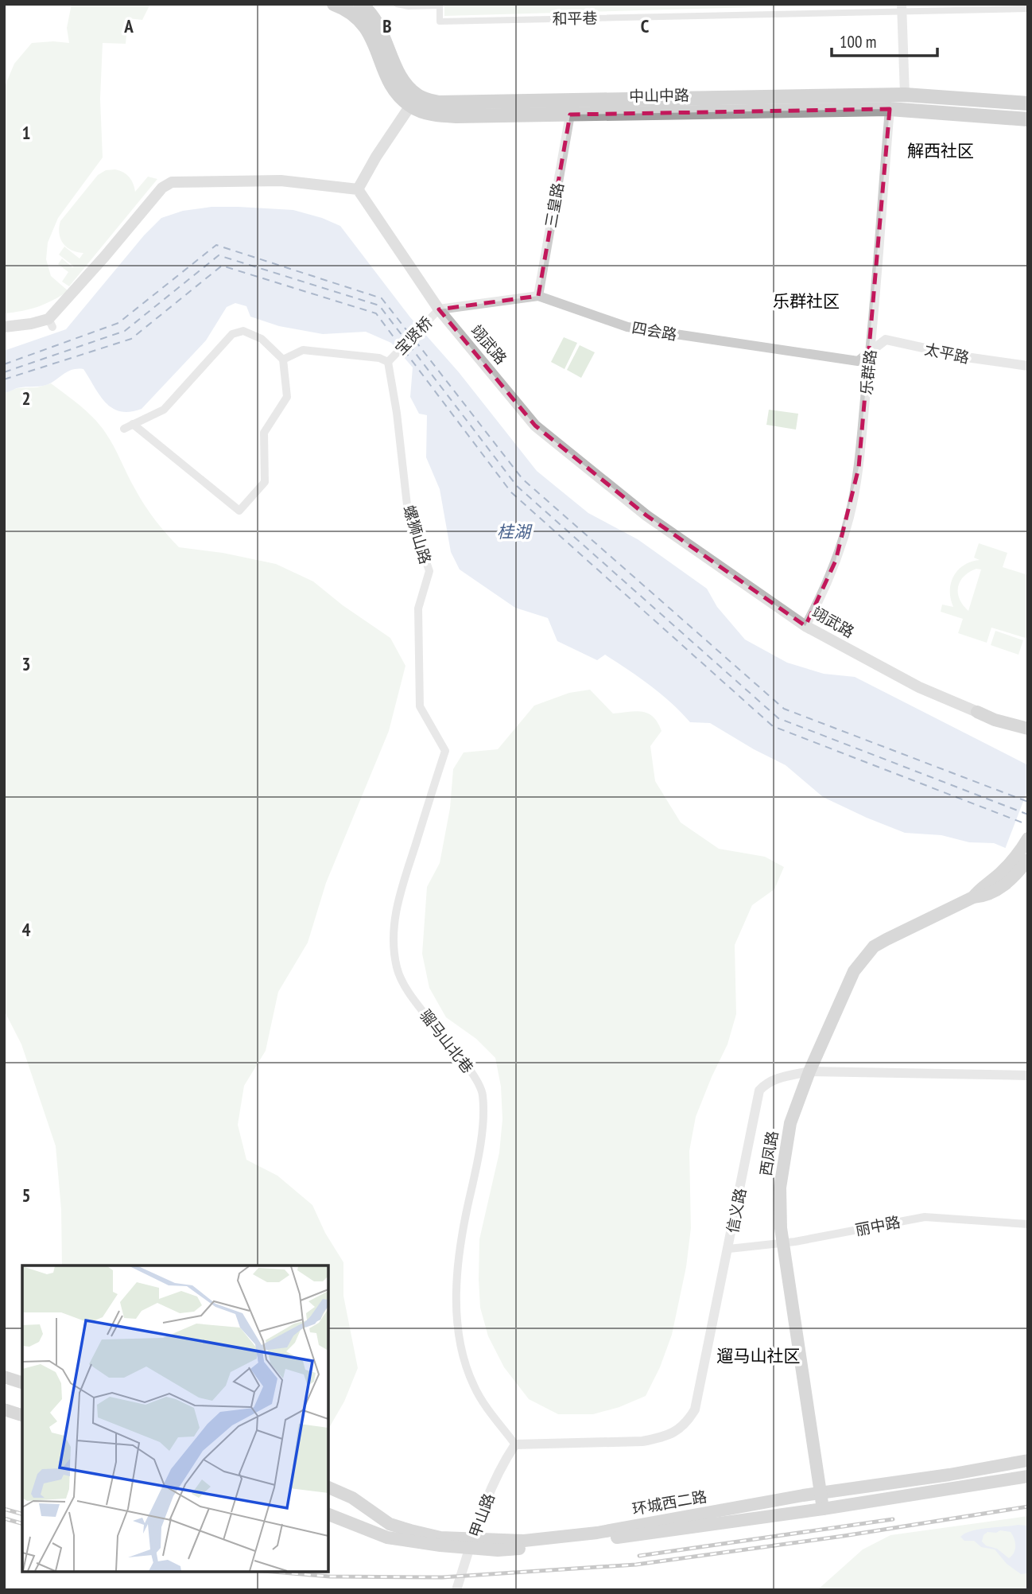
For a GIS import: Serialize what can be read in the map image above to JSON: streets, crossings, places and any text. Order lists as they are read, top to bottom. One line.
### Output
{"streets":{"highway":["中山中路"],"main road":["翊武路","西凤路","环城西二路"],"street":["和平巷","三皇路","四会路","宝贤桥","太平路","乐群路","螺狮山路","骝马山北巷","信义路","丽中路","甲山路"]},"crossings":[["中山中路","三皇路"],["中山中路","乐群路"],["三皇路","四会路"],["四会路","宝贤桥"],["四会路","翊武路"],["四会路","太平路"],["四会路","乐群路"],["宝贤桥","翊武路"],["宝贤桥","螺狮山路"],["翊武路","乐群路"],["太平路","乐群路"],["螺狮山路","骝马山北巷"],["骝马山北巷","信义路"],["骝马山北巷","甲山路"],["西凤路","信义路"],["西凤路","丽中路"],["西凤路","环城西二路"],["信义路","丽中路"],["信义路","甲山路"]],"districts":["解西社区","乐群社区","遛马山社区"],"water":["桂湖"],"scale_bar":"100 m","grid":{"columns":["A","B","C"],"rows":["1","2","3","4","5"]}}
